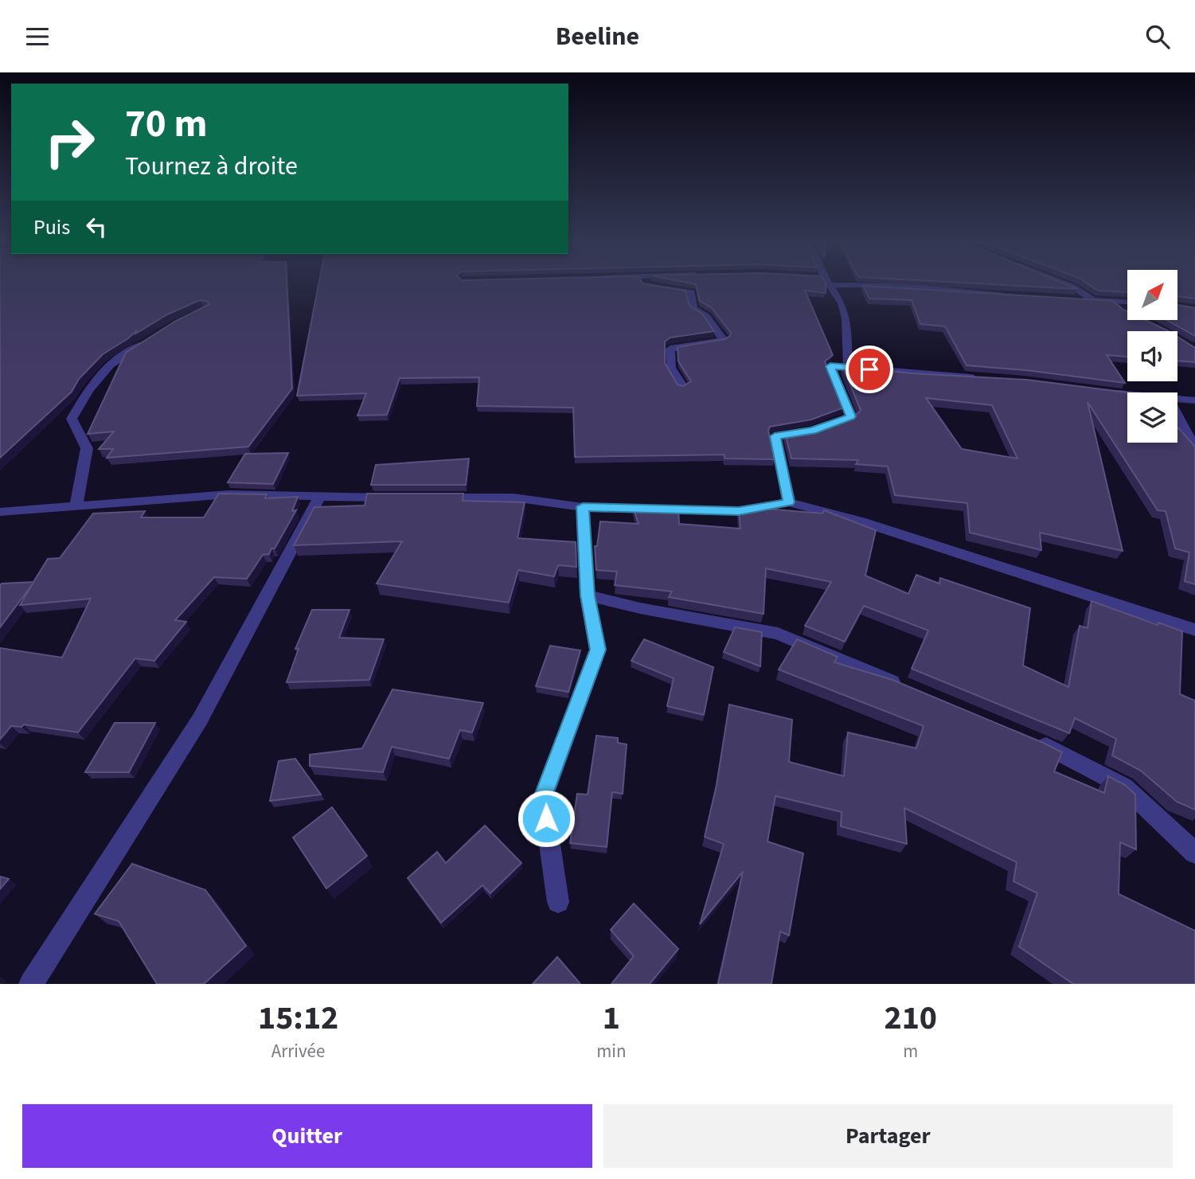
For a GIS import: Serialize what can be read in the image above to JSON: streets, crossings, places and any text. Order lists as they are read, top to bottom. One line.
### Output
{"north":"top right","page":{"header":"Beeline","turn":["70 m","Tournez à droite"],"then":"Puis","eta":["15:12","Arrivée","1","min","210","m"],"buttons":["Quitter","Partager"]}}
